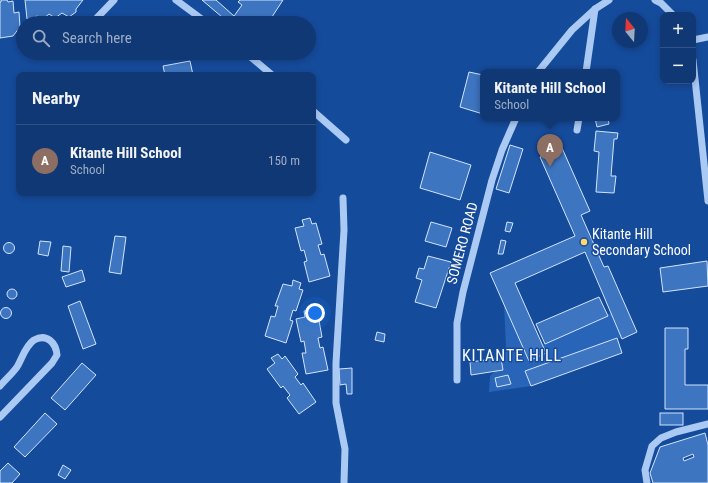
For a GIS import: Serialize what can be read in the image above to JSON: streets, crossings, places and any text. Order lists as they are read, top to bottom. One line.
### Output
{"streets":{"street":["SOMERO ROAD"]},"districts":["KITANTE HILL"],"places":["Kitante Hill Secondary School"],"north":"top","page":{"map_buttons":["+","−"],"search":"Search here","popup":["Kitante Hill School","School"],"heading":"Nearby","list":[{"mark":"A","name":"Kitante Hill School","note":"School","value":"150 m"}],"pins":"A"}}
